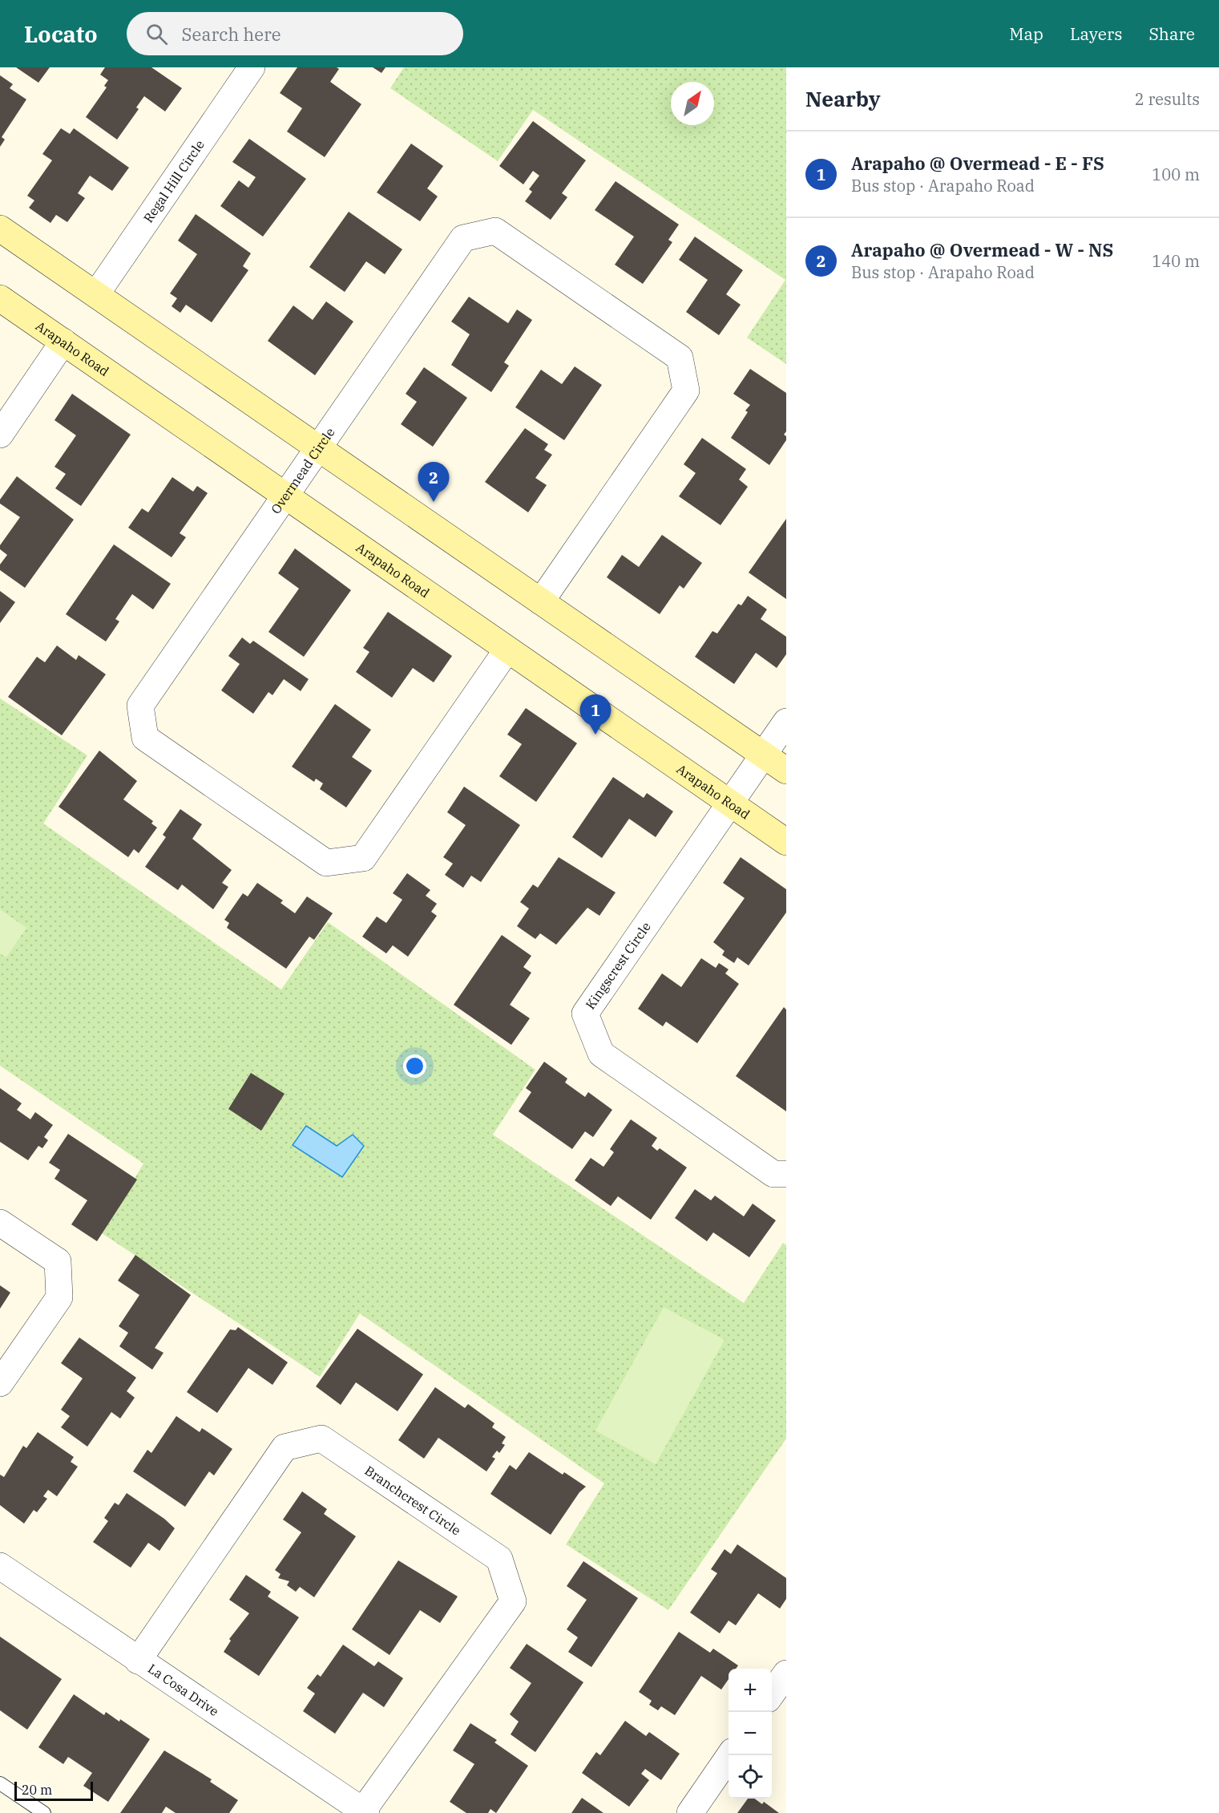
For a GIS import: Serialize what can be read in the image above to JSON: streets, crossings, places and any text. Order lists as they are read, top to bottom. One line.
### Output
{"streets":{"main road":["Arapaho Road"],"street":["Regal Hill Circle","Overmead Circle","Kingscrest Circle","Branchcrest Circle","La Cosa Drive"]},"crossings":[["Arapaho Road","Overmead Circle"],["Arapaho Road","Kingscrest Circle"],["Branchcrest Circle","La Cosa Drive"]],"scale_bar":"20 m","north":"top right","page":{"header":"Locato","search":"Search here","nav":["Map","Layers","Share"],"heading":["Nearby","2 results"],"list":[{"mark":"1","name":"Arapaho @ Overmead - E - FS","note":"Bus stop · Arapaho Road","value":"100 m"},{"mark":"2","name":"Arapaho @ Overmead - W - NS","note":"Bus stop · Arapaho Road","value":"140 m"}],"pins":["2","1"],"map_buttons":["+","−"],"scale":"20 m"}}
